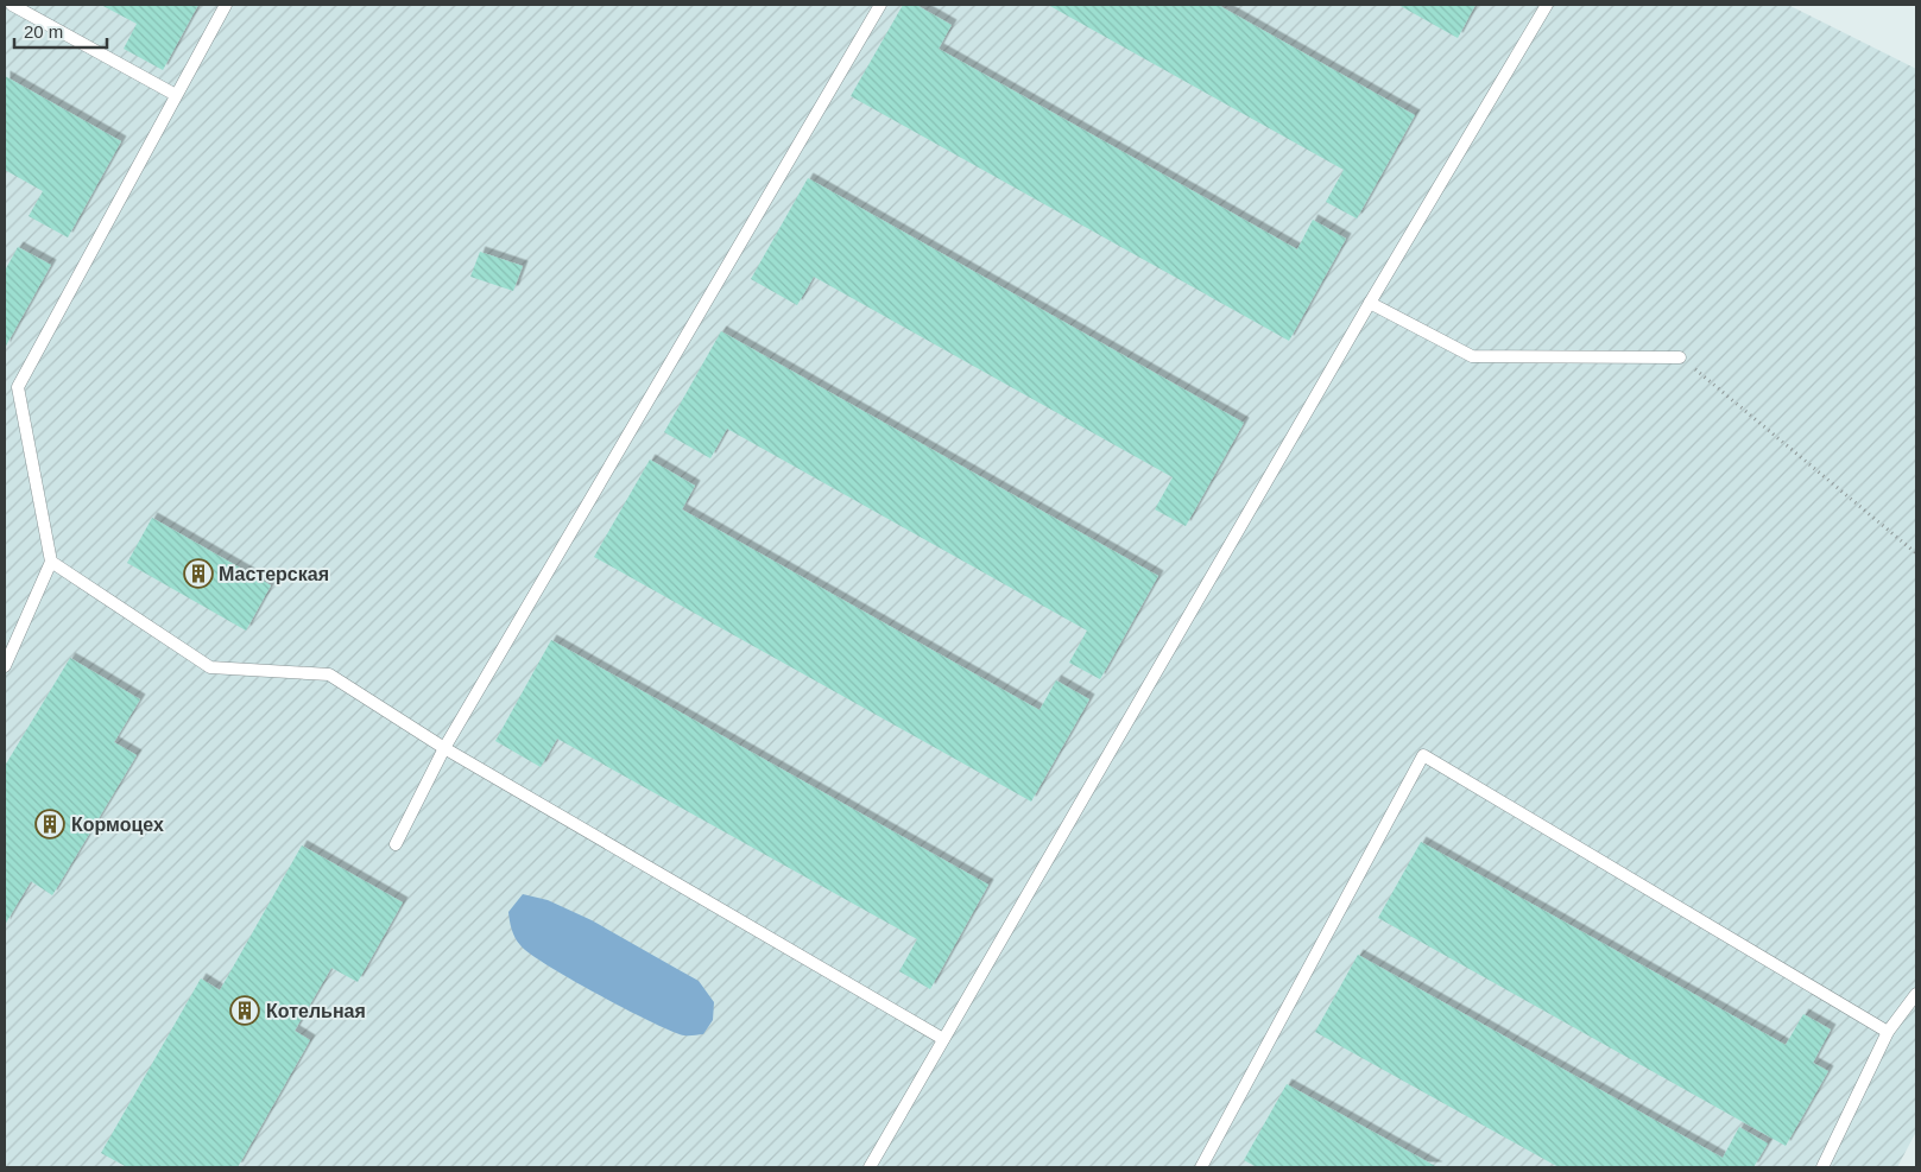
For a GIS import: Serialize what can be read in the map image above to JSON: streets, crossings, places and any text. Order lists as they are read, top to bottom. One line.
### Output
{"places":{"building":["Мастерская","Кормоцех","Котельная"]},"scale_bar":"20 m"}
